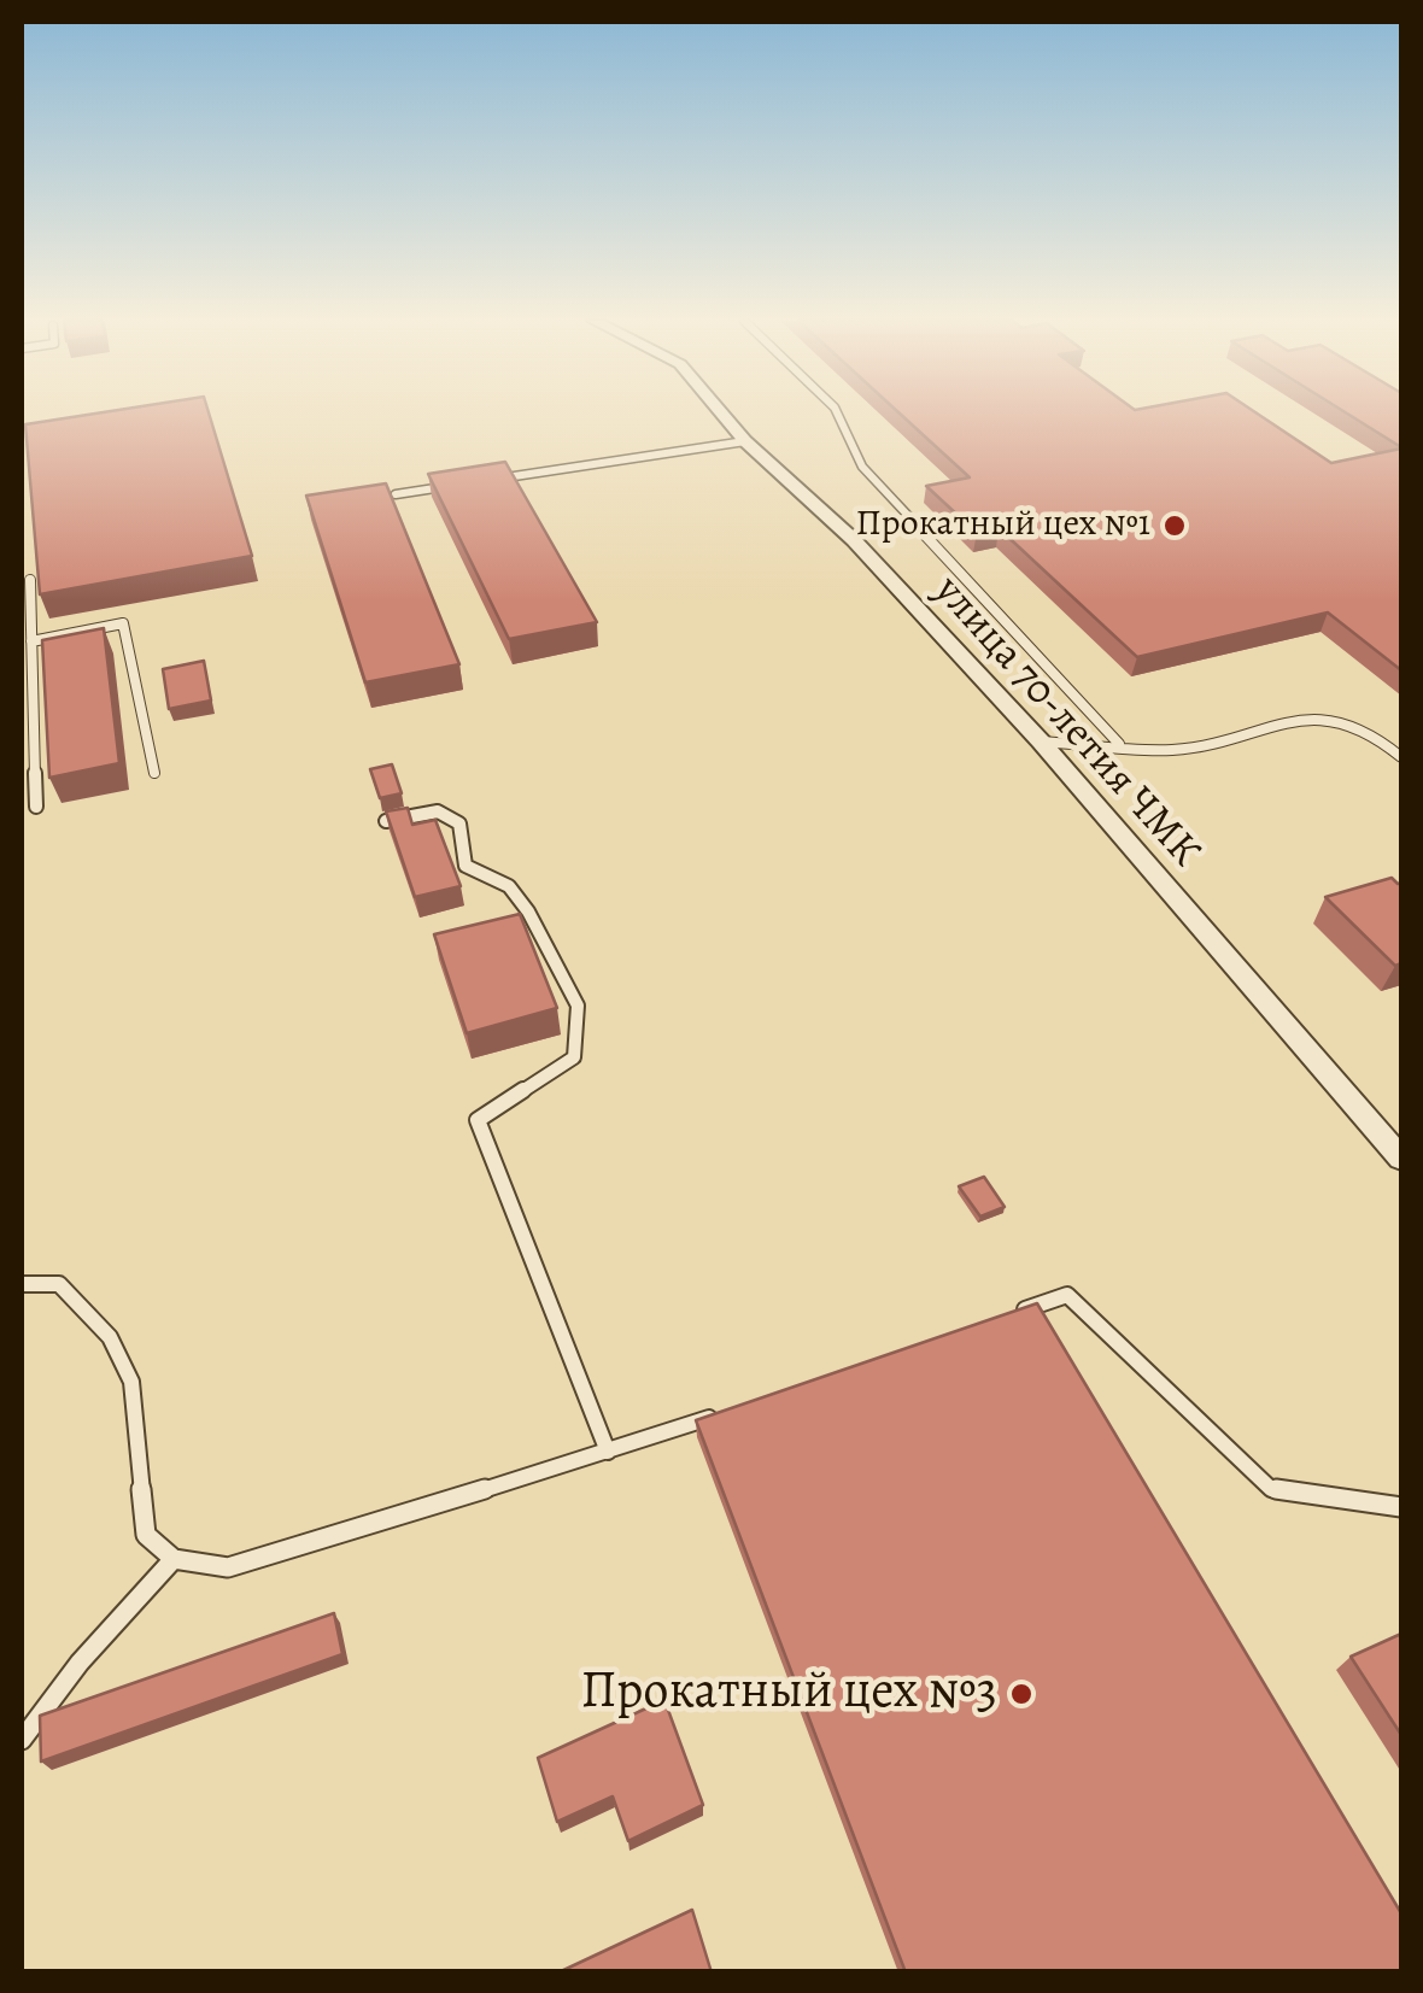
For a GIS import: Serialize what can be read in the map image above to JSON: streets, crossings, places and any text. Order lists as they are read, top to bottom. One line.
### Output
{"streets":{"street":["улица 70-летия ЧМК"]},"places":["Прокатный цех №1","Прокатный цех №3"]}
